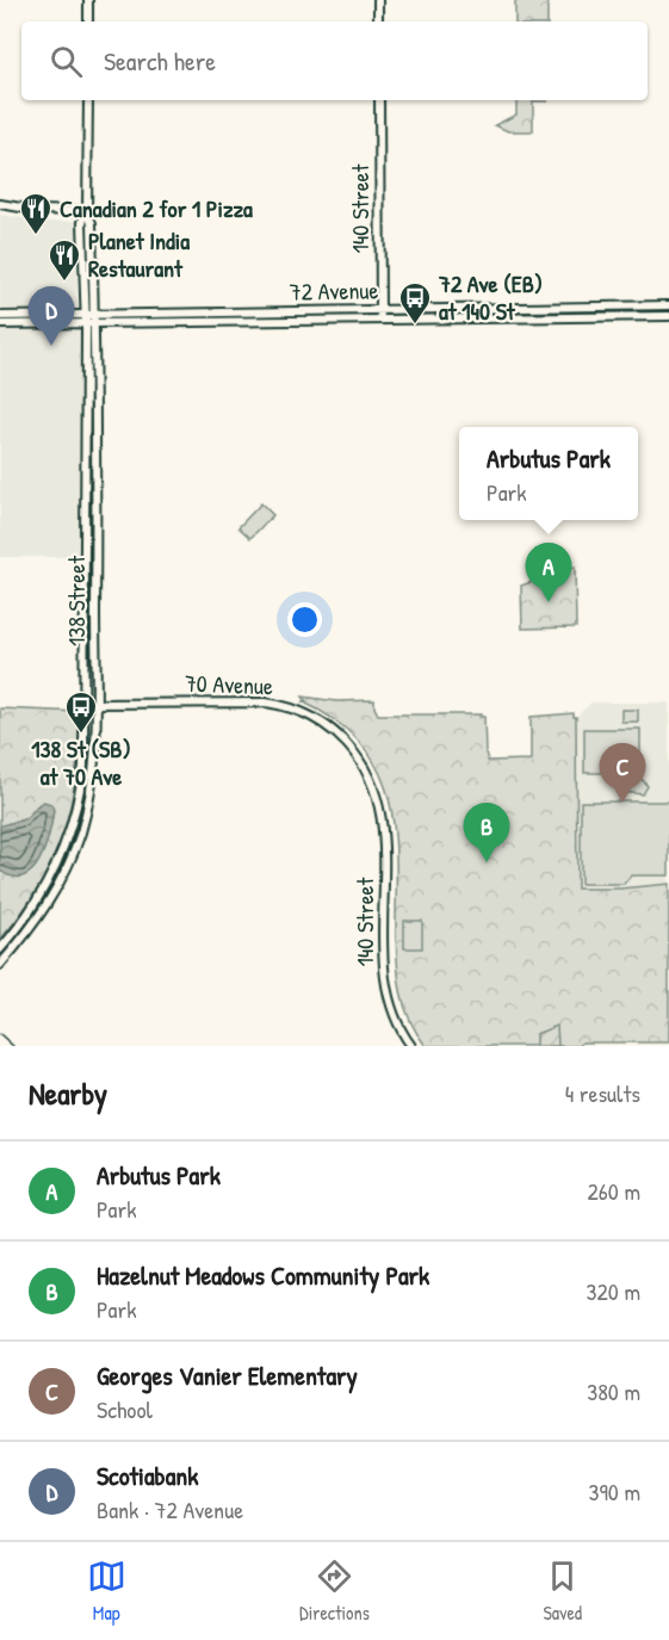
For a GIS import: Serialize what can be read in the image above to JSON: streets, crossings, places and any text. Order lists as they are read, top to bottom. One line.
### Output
{"streets":{"main road":["140 Street","72 Avenue","138 Street","70 Avenue"]},"crossings":[["140 Street","72 Avenue"],["140 Street","70 Avenue"],["72 Avenue","138 Street"],["138 Street","70 Avenue"]],"places":{"restaurant":["Canadian 2 for 1 Pizza","Planet India Restaurant"],"bus stop":["72 Ave (EB) at 140 St","138 St (SB) at 70 Ave"]},"page":{"search":"Search here","pins":["D","A","C","B"],"popup":["Arbutus Park","Park"],"heading":["Nearby","4 results"],"list":[{"mark":"A","name":"Arbutus Park","note":"Park","value":"260 m"},{"mark":"B","name":"Hazelnut Meadows Community Park","note":"Park","value":"320 m"},{"mark":"C","name":"Georges Vanier Elementary","note":"School","value":"380 m"},{"mark":"D","name":"Scotiabank","note":"Bank · 72 Avenue","value":"390 m"}],"nav":["Map","Directions","Saved"]}}
